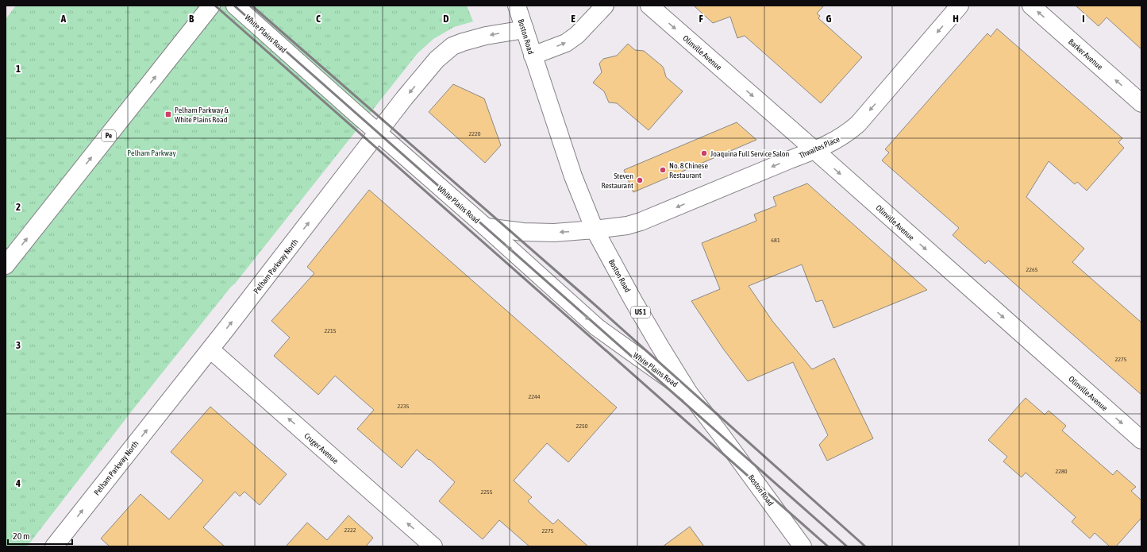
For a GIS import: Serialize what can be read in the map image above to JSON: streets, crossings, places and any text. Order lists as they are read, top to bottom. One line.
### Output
{"streets":{"street":["White Plains Road","Boston Road","Olinville Avenue","Barker Avenue","Pe","Thwaites Place","Pelham Parkway North","US 1","Cruger Avenue"]},"crossings":[["White Plains Road","Boston Road"],["White Plains Road","Thwaites Place"],["White Plains Road","Pelham Parkway North"],["Boston Road","Thwaites Place"],["Boston Road","Pelham Parkway North"],["Olinville Avenue","Thwaites Place"],["Pelham Parkway North","Cruger Avenue"]],"one_way":["White Plains Road","Olinville Avenue","Barker Avenue","Thwaites Place","Cruger Avenue"],"parks":["Pelham Parkway"],"places":{"transit":["Pelham Parkway & White Plains Road"],"other":["Joaquina Full Service Salon","No. 8 Chinese Restaurant","Steven Restaurant"]},"house_numbers":["2220","681","2265","2215","2275","2244","2235","2250","2280","2255","2222","2275"],"scale_bar":"20 m","grid":{"columns":["A","B","C","D","E","F","G","H","I"],"rows":["1","2","3","4"]}}
